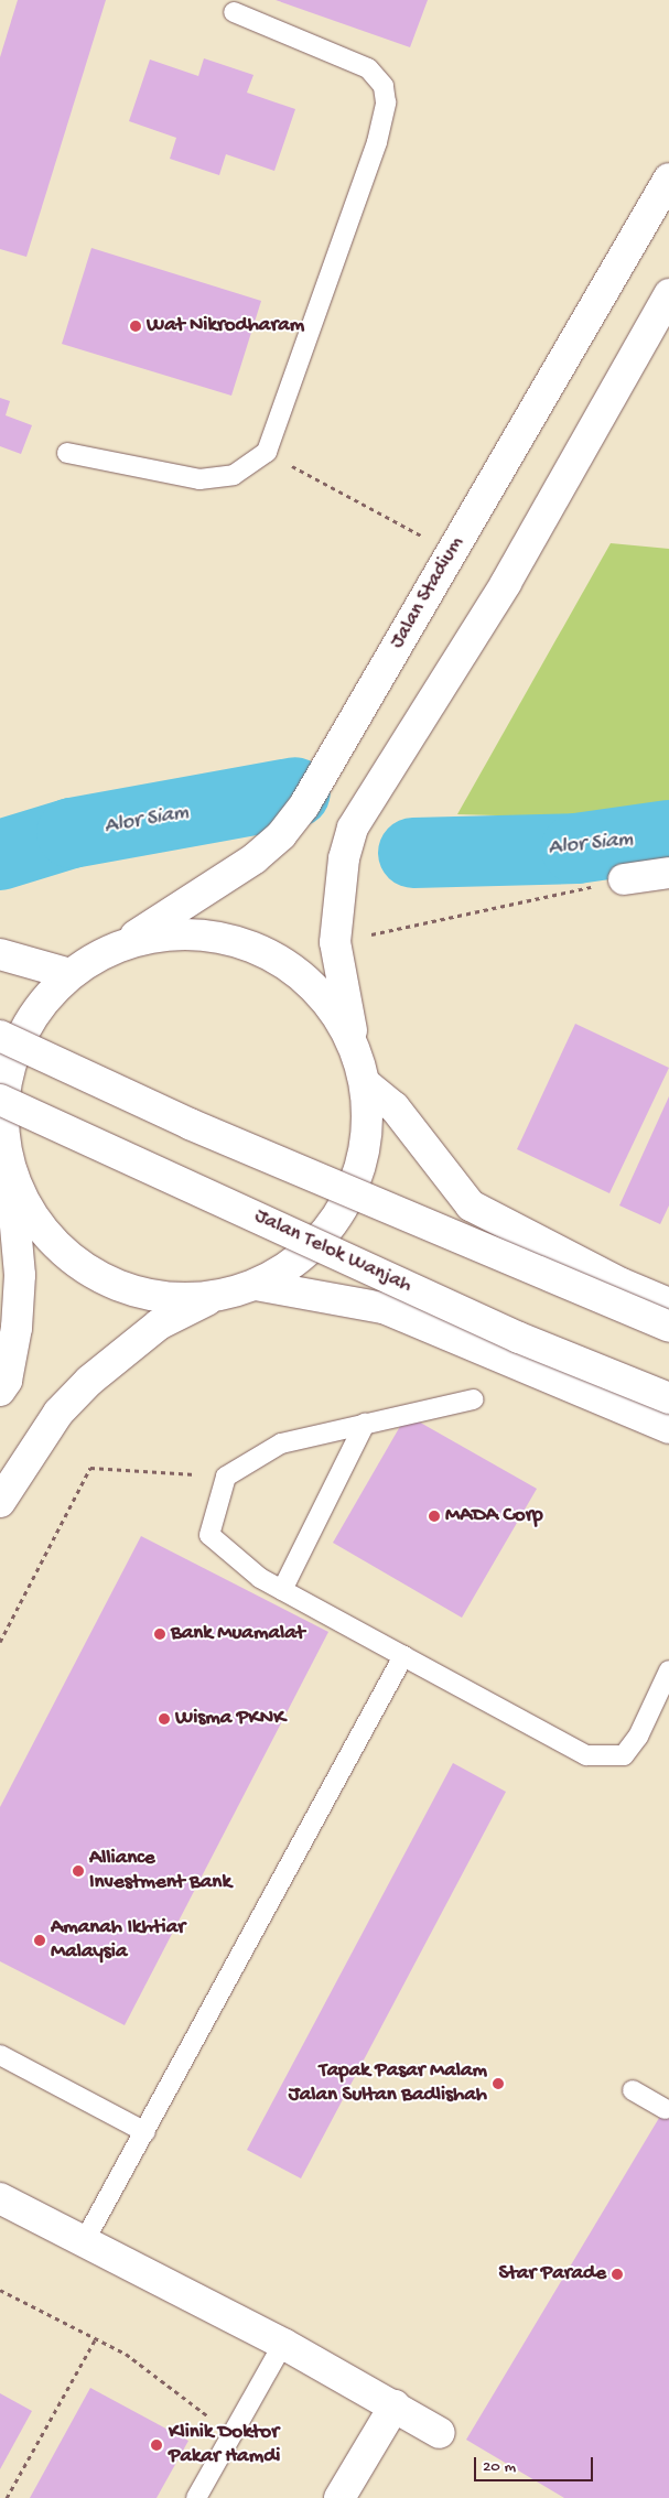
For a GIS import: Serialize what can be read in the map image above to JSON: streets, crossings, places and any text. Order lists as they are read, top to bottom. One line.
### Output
{"streets":{"main road":["Jalan Stadium","Jalan Telok Wanjah"]},"water":["Alor Siam"],"places":["Wat Nikrodharam","MADA Corp","Bank Muamalat","Wisma PKNK","Alliance Investment Bank","Amanah Ikhtiar Malaysia","Tapak Pasar Malam Jalan Sultan Badlishah","Star Parade","Klinik Doktor Pakar Hamdi"],"scale_bar":"20 m"}
